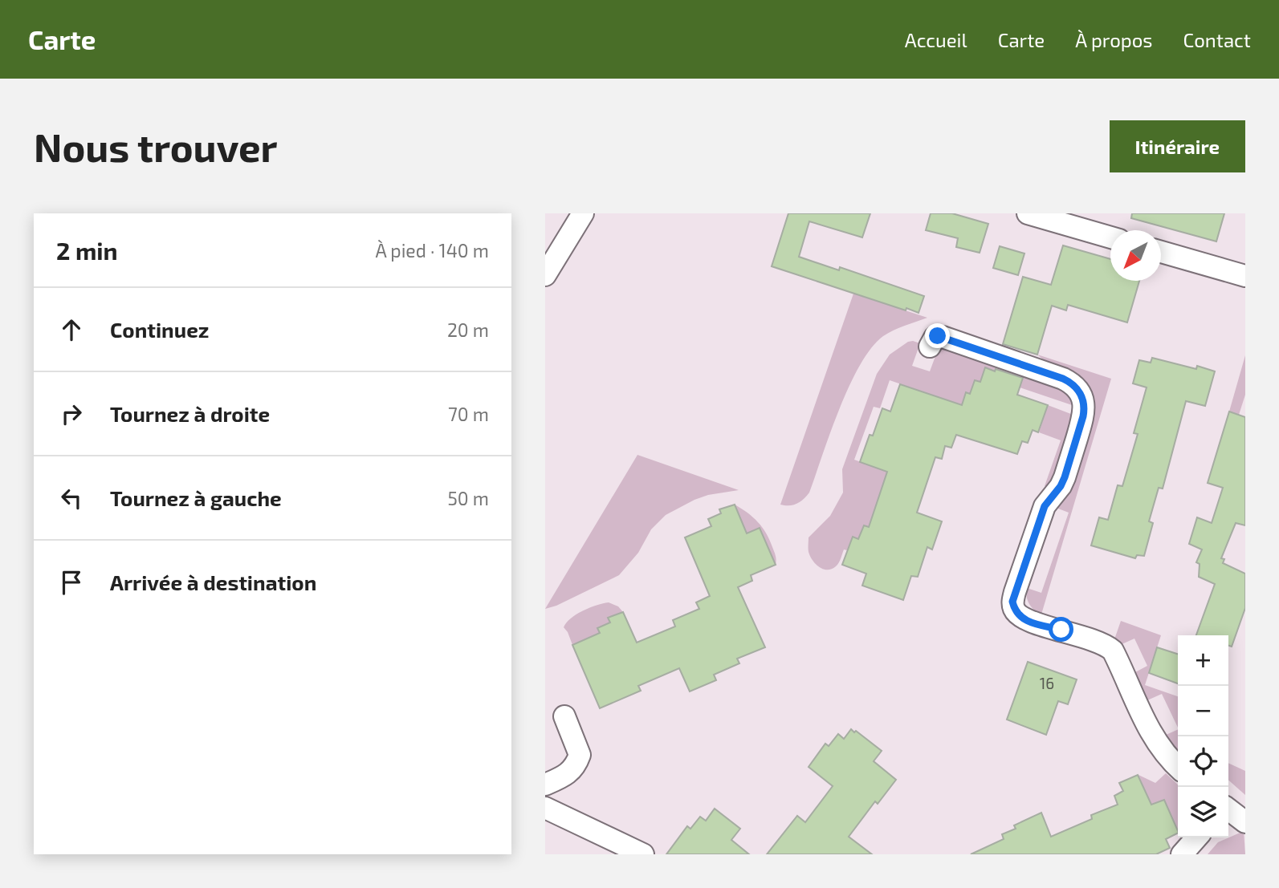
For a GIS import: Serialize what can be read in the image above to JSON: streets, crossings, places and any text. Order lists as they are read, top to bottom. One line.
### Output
{"house_numbers":["16"],"north":"bottom left","page":{"header":"Carte","nav":["Accueil","Carte","À propos","Contact"],"buttons":"Itinéraire","title":"Nous trouver","heading":["2 min","À pied · 140 m"],"list":[["Continuez","20 m"],["Tournez à droite","70 m"],["Tournez à gauche","50 m"],"Arrivée à destination"],"map_buttons":["+","−"]}}
